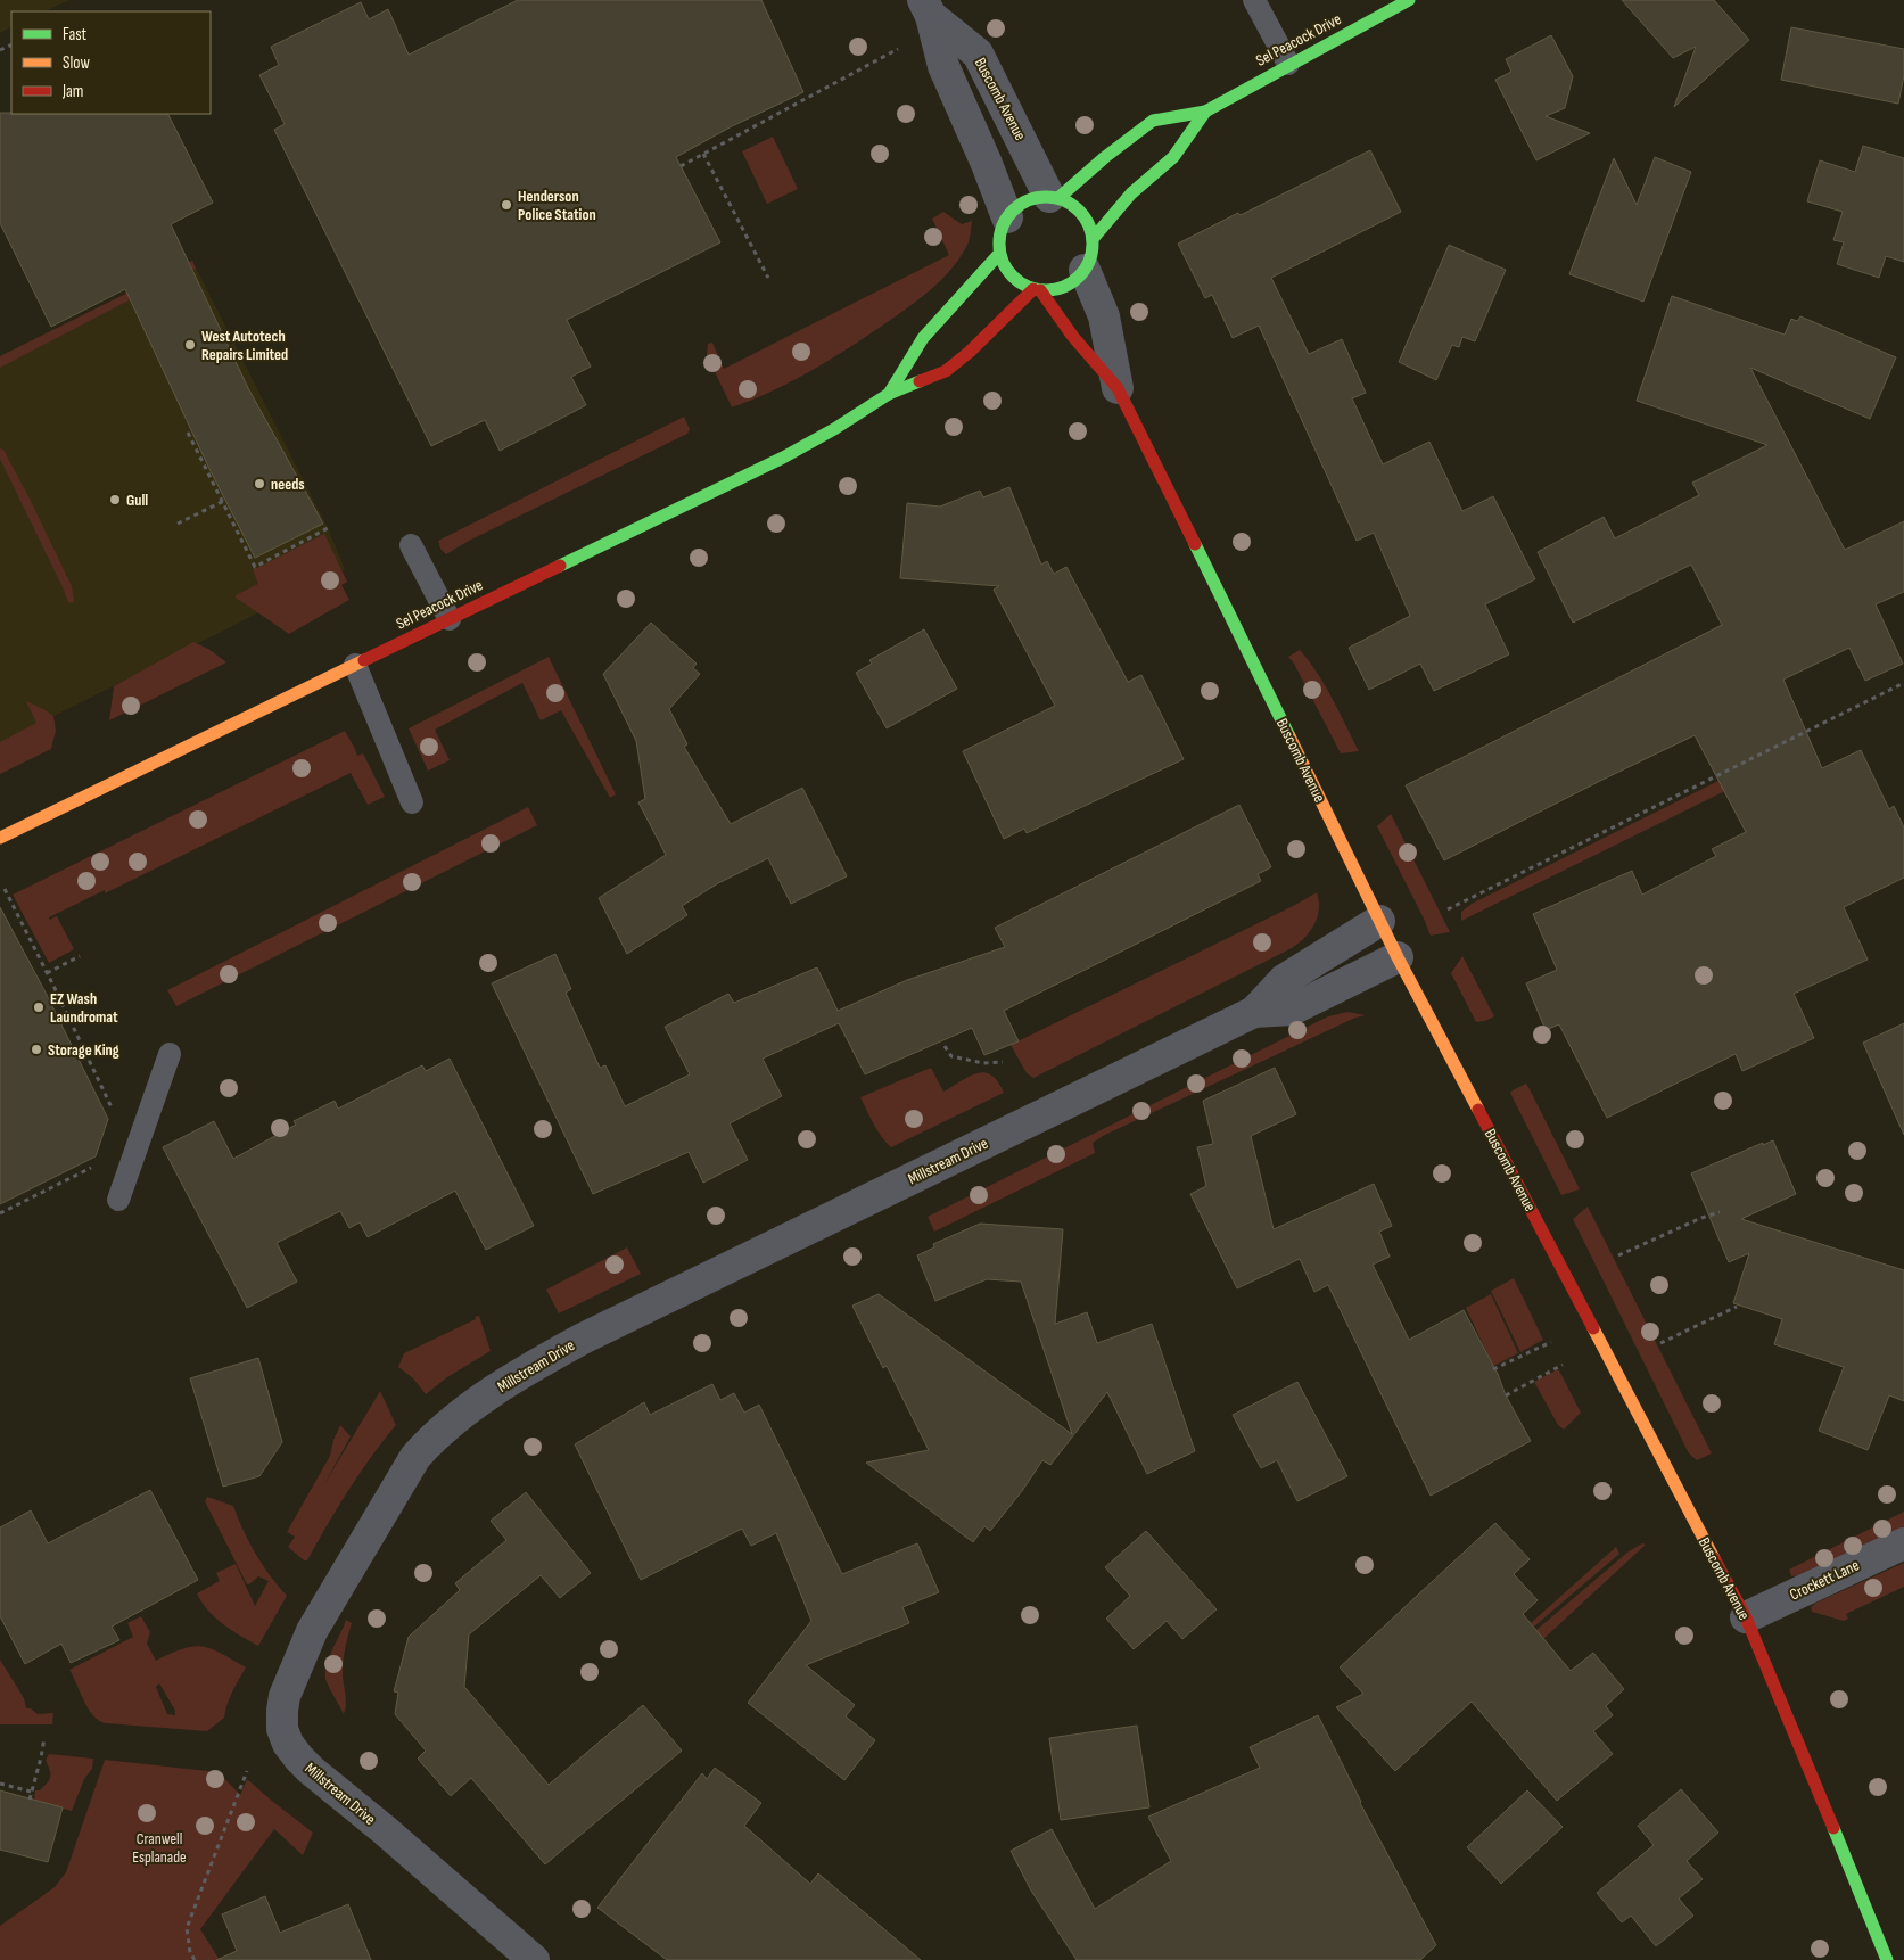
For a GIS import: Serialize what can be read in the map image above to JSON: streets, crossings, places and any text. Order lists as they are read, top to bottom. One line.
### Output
{"streets":{"main road":["Sel Peacock Drive","Buscomb Avenue"],"street":["Millstream Drive","Crockett Lane"]},"crossings":[["Sel Peacock Drive","Buscomb Avenue"],["Buscomb Avenue","Millstream Drive"],["Buscomb Avenue","Crockett Lane"]],"parks":["Cranwell Esplanade"],"places":["Henderson Police Station","West Autotech Repairs Limited","needs","Gull","EZ Wash Laundromat","Storage King"],"legend":["Fast","Slow","Jam"]}
